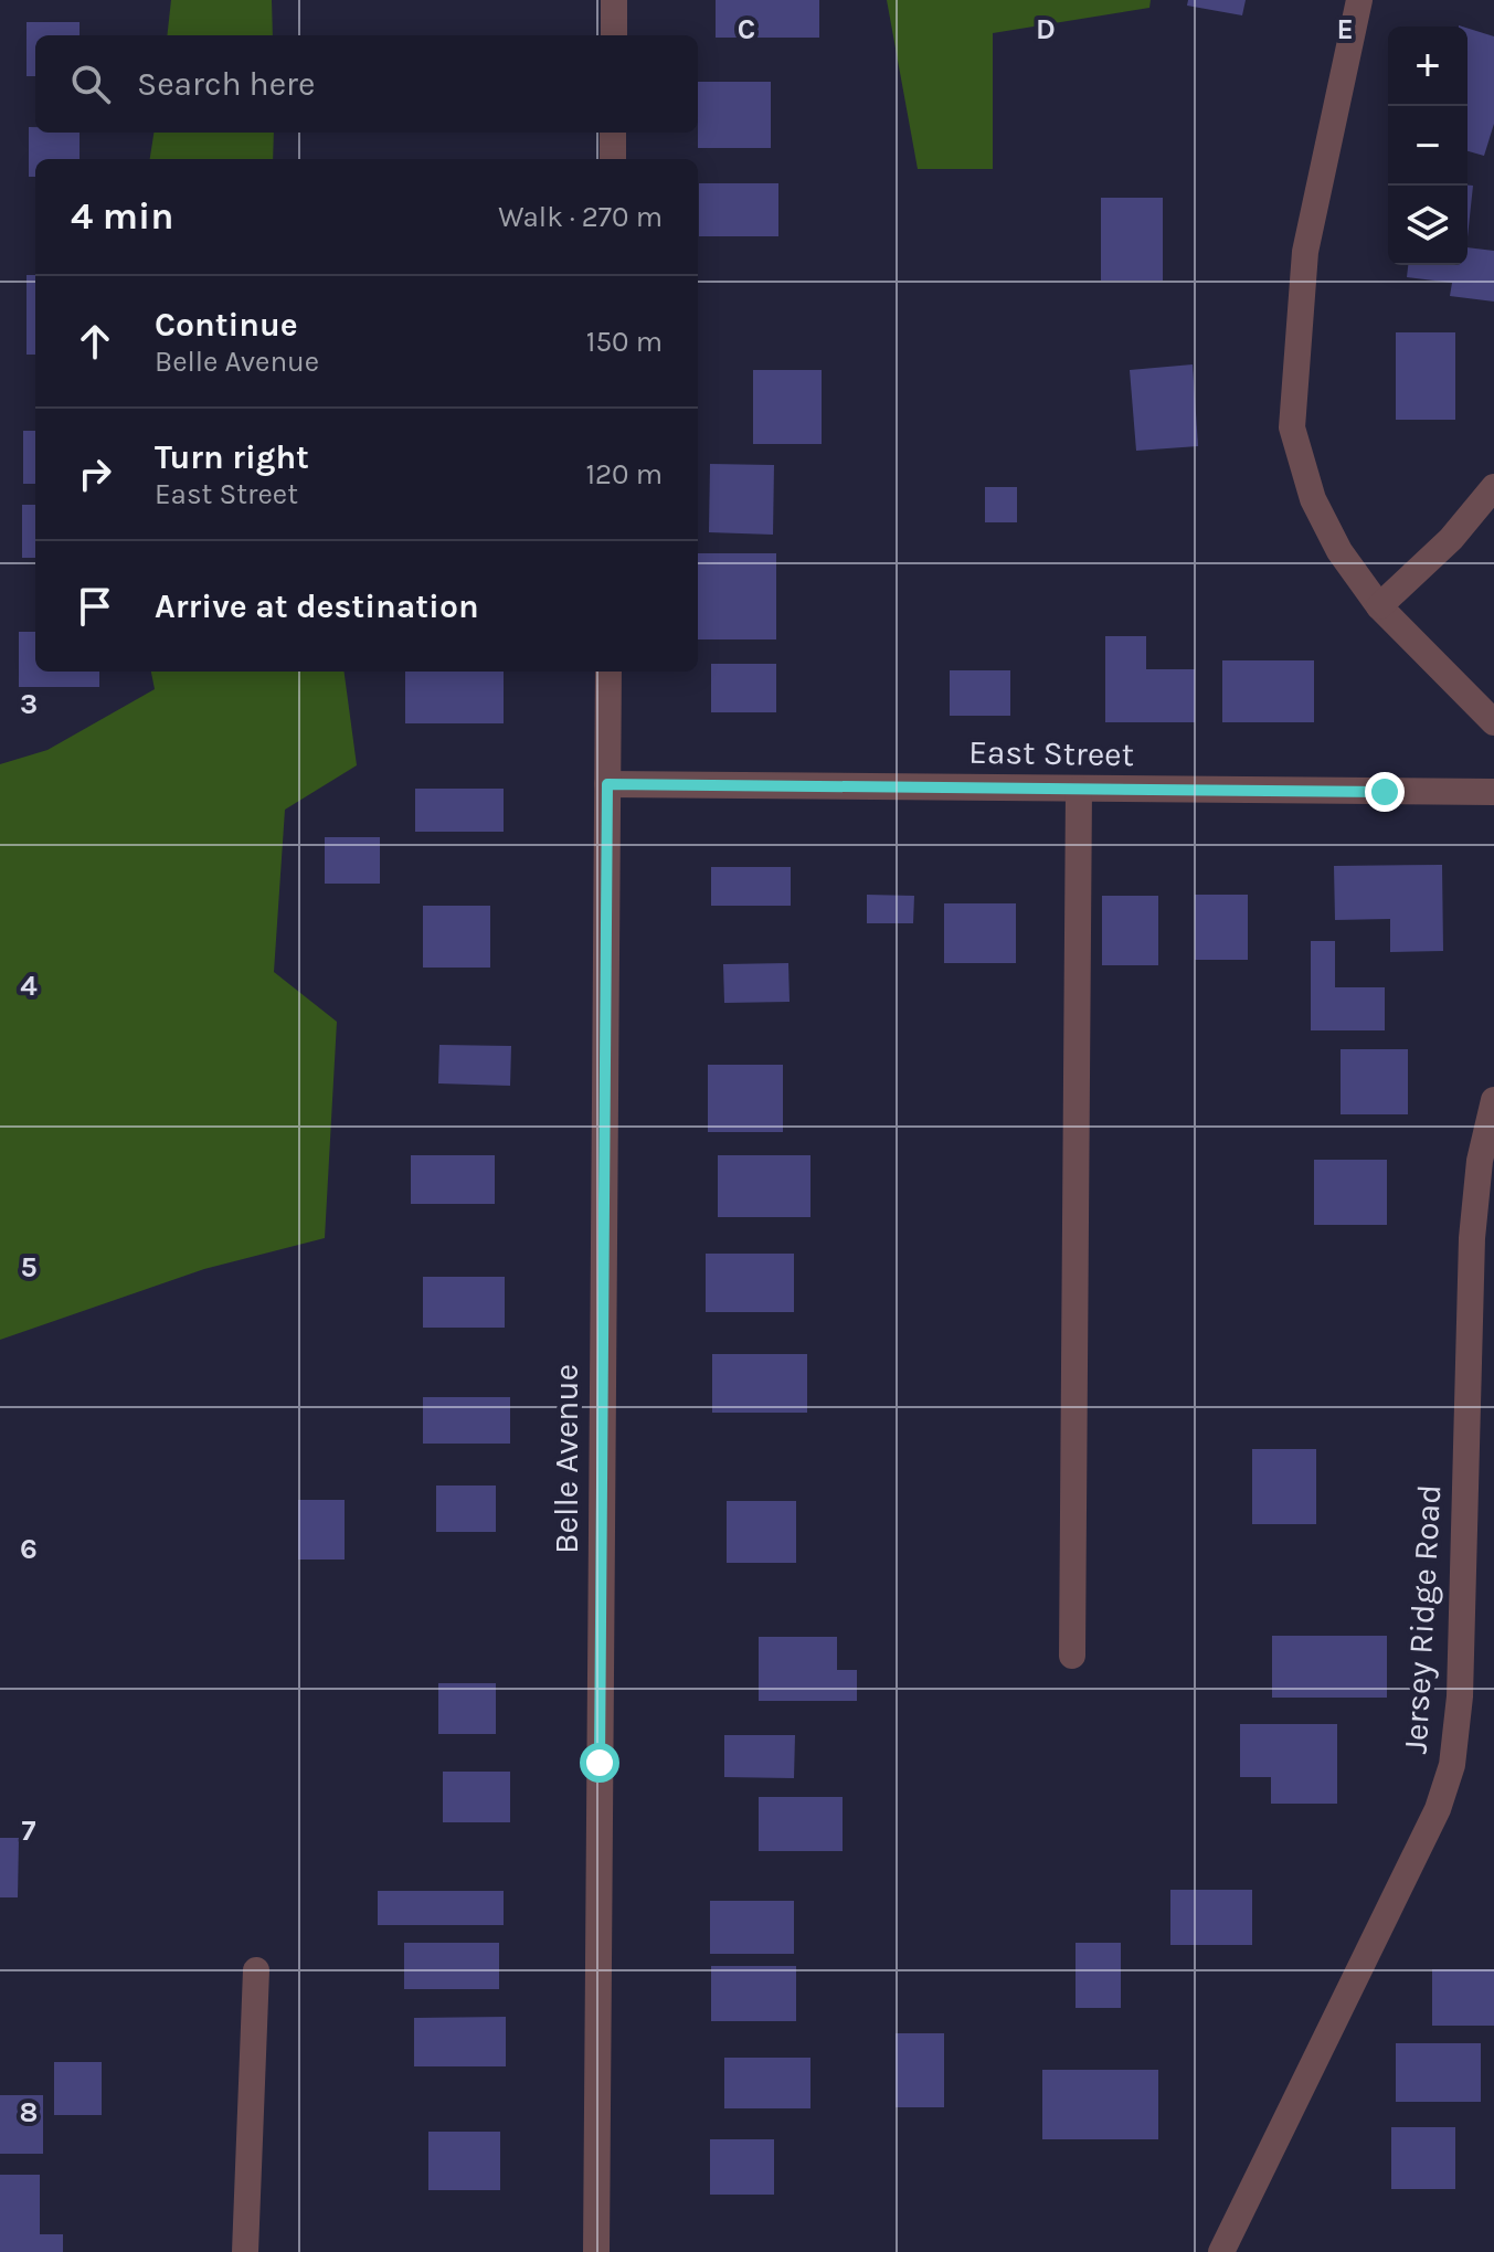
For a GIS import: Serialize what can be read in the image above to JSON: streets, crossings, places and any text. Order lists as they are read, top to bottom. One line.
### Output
{"streets":{"street":["East Street","Belle Avenue","Jersey Ridge Road"]},"crossings":[["East Street","Belle Avenue"]],"page":{"map_buttons":["+","−"],"search":"Search here","heading":["4 min","Walk · 270 m"],"list":[["Continue","Belle Avenue","150 m"],["Turn right","East Street","120 m"],"Arrive at destination"]},"grid":{"columns":["C","D","E"],"rows":["3","4","5","6","7","8"]}}
